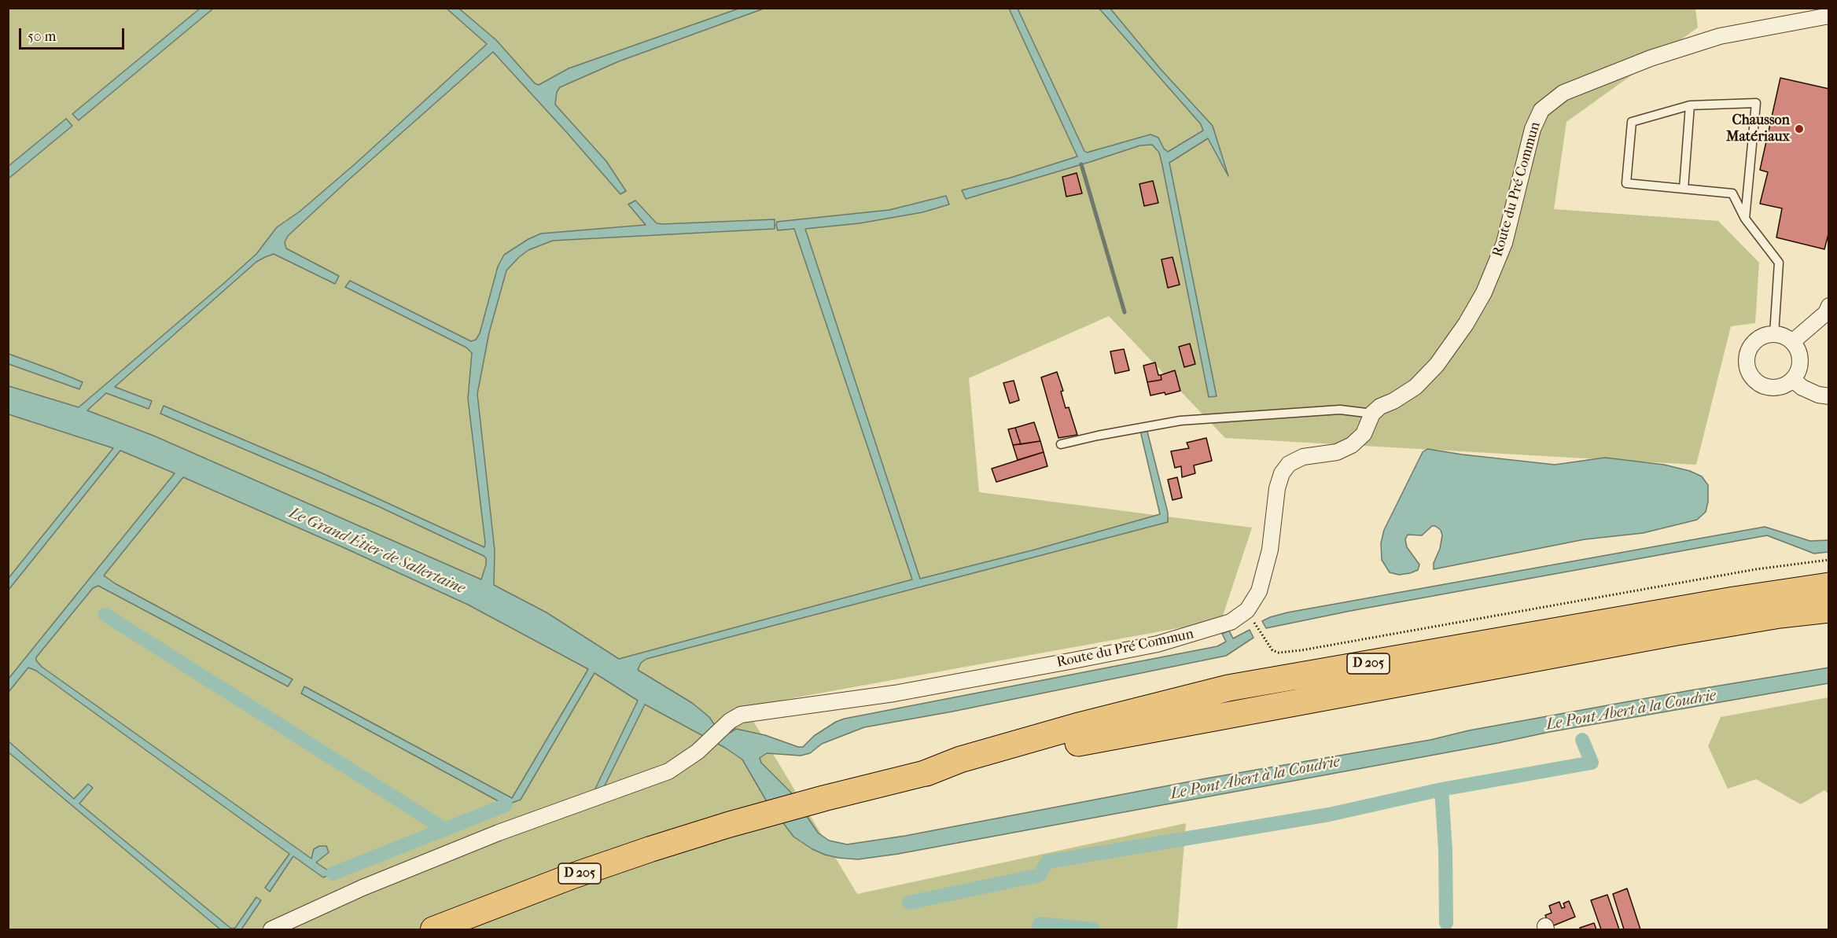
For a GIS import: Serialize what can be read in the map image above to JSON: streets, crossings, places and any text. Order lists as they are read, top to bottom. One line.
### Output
{"streets":{"highway":["D 205"],"street":["Route du Pré Commun"]},"water":["Le Grand Étier de Sallertaine","Le Pont Abert à la Coudrie"],"places":["Chausson Matériaux"],"scale_bar":"50 m"}
